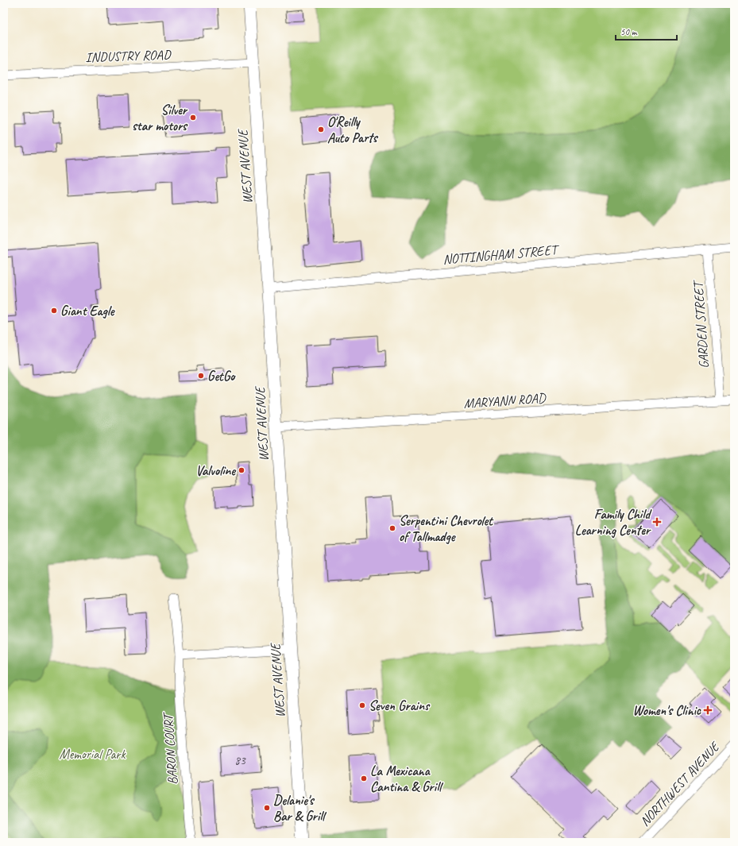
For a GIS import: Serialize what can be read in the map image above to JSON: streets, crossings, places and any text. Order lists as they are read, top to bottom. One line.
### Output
{"streets":{"main road":["WEST AVENUE"],"street":["INDUSTRY ROAD","NOTTINGHAM STREET","GARDEN STREET","MARYANN ROAD","BARON COURT","NORTHWEST AVENUE"]},"crossings":[["INDUSTRY ROAD","WEST AVENUE"],["WEST AVENUE","NOTTINGHAM STREET"],["WEST AVENUE","MARYANN ROAD"],["NOTTINGHAM STREET","GARDEN STREET"],["GARDEN STREET","MARYANN ROAD"]],"parks":["Memorial Park"],"places":{"other":["Silver star motors","O'Reilly Auto Parts","Giant Eagle","GetGo","Valvoline","Serpentini Chevrolet of Tallmadge","Seven Grains","La Mexicana Cantina & Grill","Delanie's Bar & Grill"],"health":["Family Child Learning Center","Women's Clinic"]},"house_numbers":["83"],"scale_bar":"50 m"}
